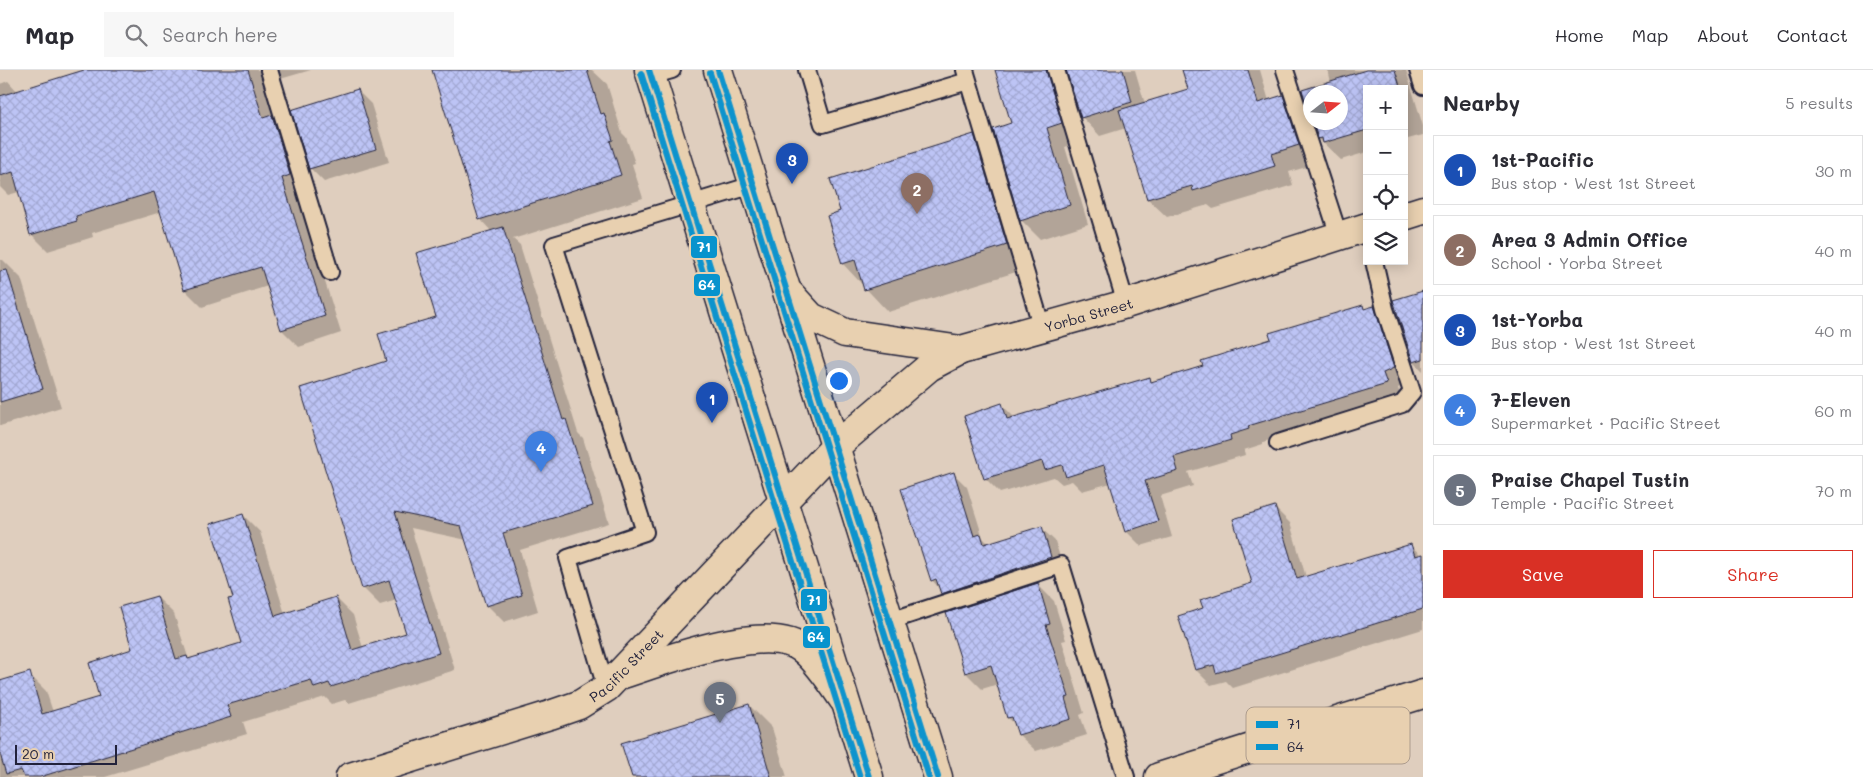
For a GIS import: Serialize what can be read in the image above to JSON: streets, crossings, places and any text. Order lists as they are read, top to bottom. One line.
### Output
{"streets":{"main road":["Yorba Street","Pacific Street"]},"crossings":[["Yorba Street","Pacific Street"]],"lines":["transit line 71","transit line 64"],"legend":["71","64"],"scale_bar":"20 m","north":"right","page":{"header":"Map","search":"Search here","nav":["Home","Map","About","Contact"],"heading":["Nearby","5 results"],"map_buttons":["+","−"],"list":[{"mark":"1","name":"1st-Pacific","note":"Bus stop · West 1st Street","value":"30 m"},{"mark":"2","name":"Area 3 Admin Office","note":"School · Yorba Street","value":"40 m"},{"mark":"3","name":"1st-Yorba","note":"Bus stop · West 1st Street","value":"40 m"},{"mark":"4","name":"7-Eleven","note":"Supermarket · Pacific Street","value":"60 m"},{"mark":"5","name":"Praise Chapel Tustin","note":"Temple · Pacific Street","value":"70 m"}],"pins":["3","2","1","4","5"],"buttons":["Save","Share"],"scale":"20 m"}}
